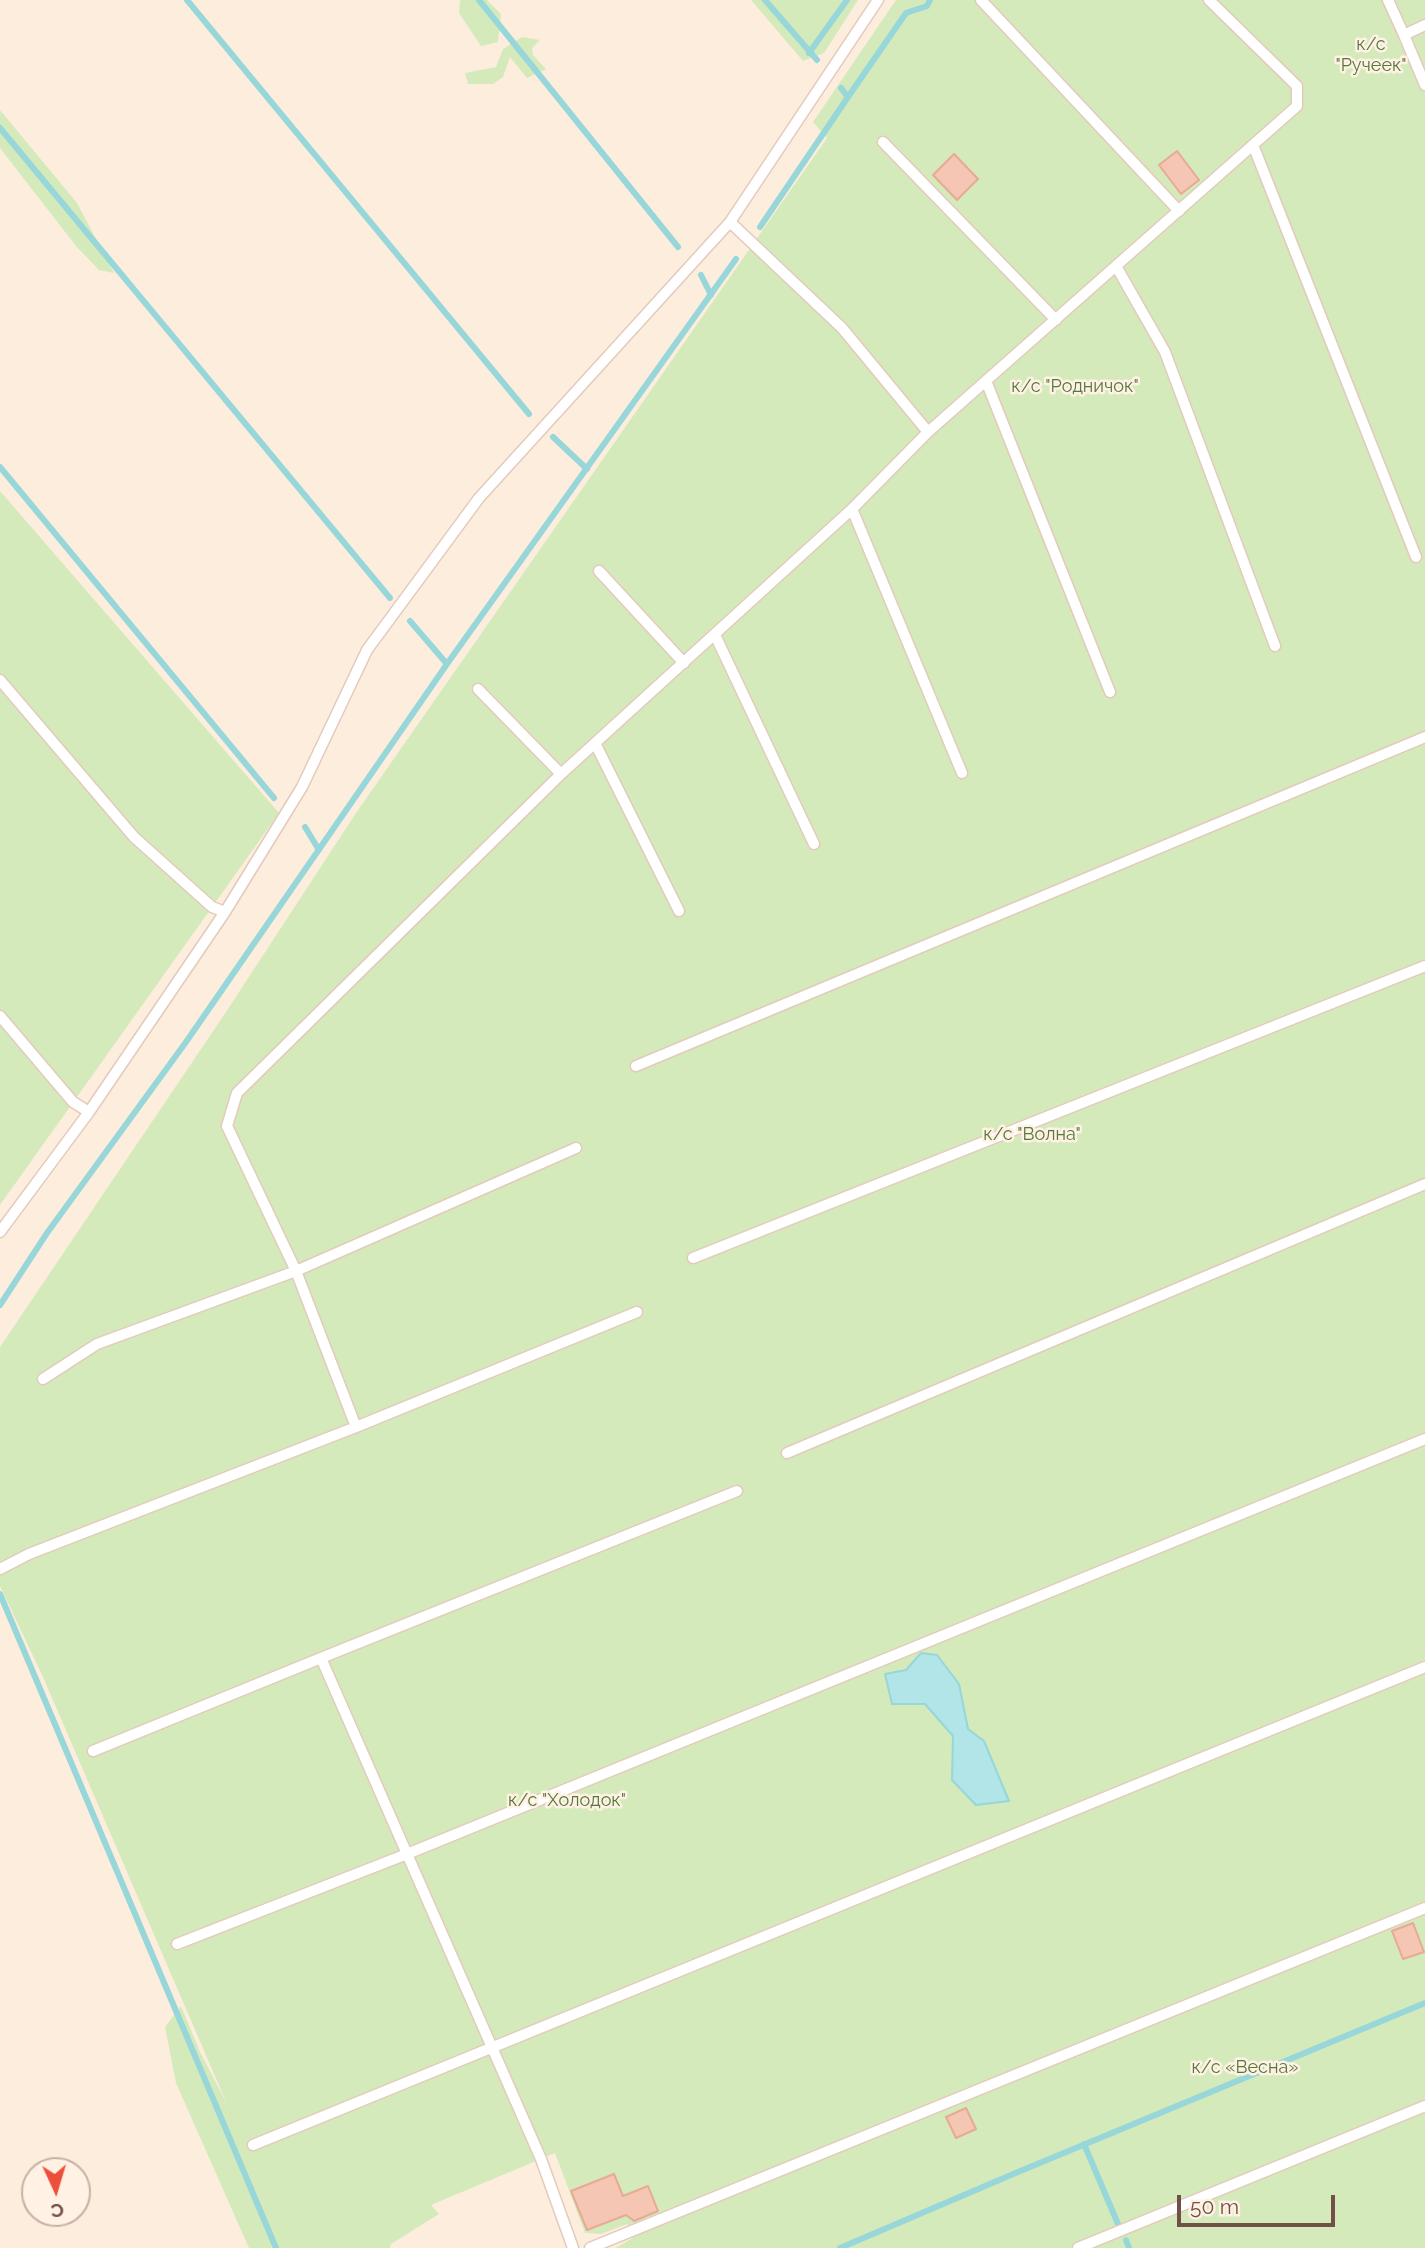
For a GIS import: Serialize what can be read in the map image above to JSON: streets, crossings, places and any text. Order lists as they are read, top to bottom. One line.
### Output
{"parks":["к/с \"Ручеек\"","к/с \"Родничок\"","к/с \"Волна\"","к/с \"Холодок\"","к/с «Весна»"],"scale_bar":"50 m","north":"bottom"}
